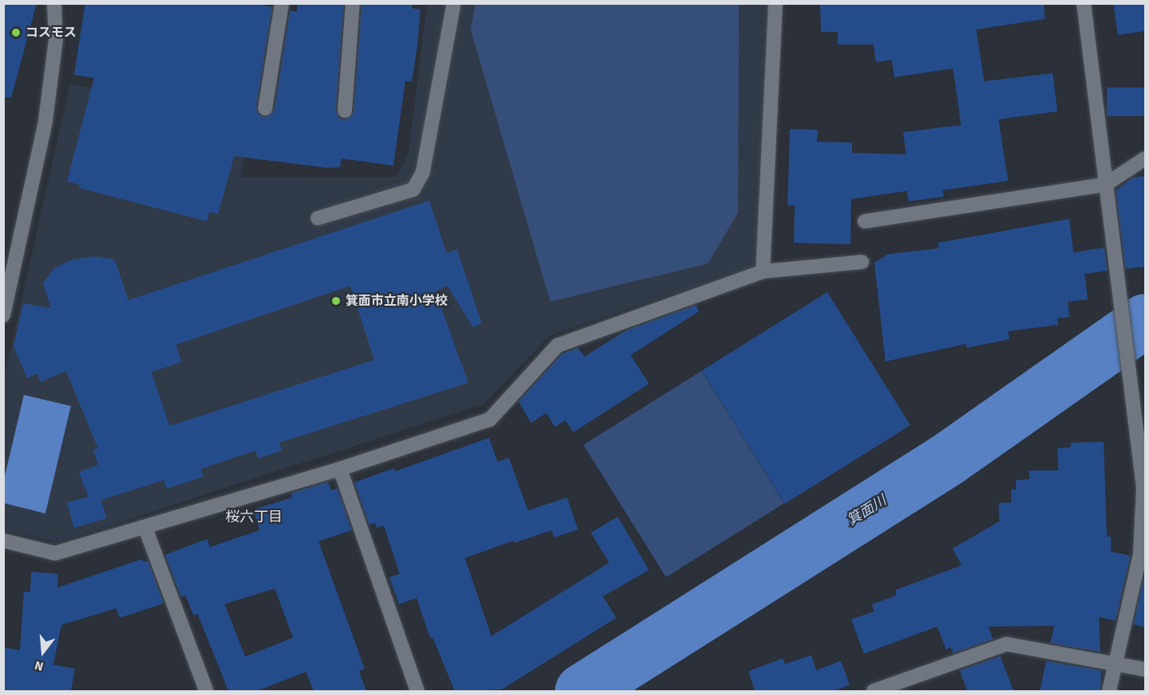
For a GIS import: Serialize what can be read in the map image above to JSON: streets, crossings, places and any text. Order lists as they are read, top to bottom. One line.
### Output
{"districts":["桜六丁目"],"water":["箕面川"],"places":["コスモス","箕面市立南小学校"],"north":"bottom"}
